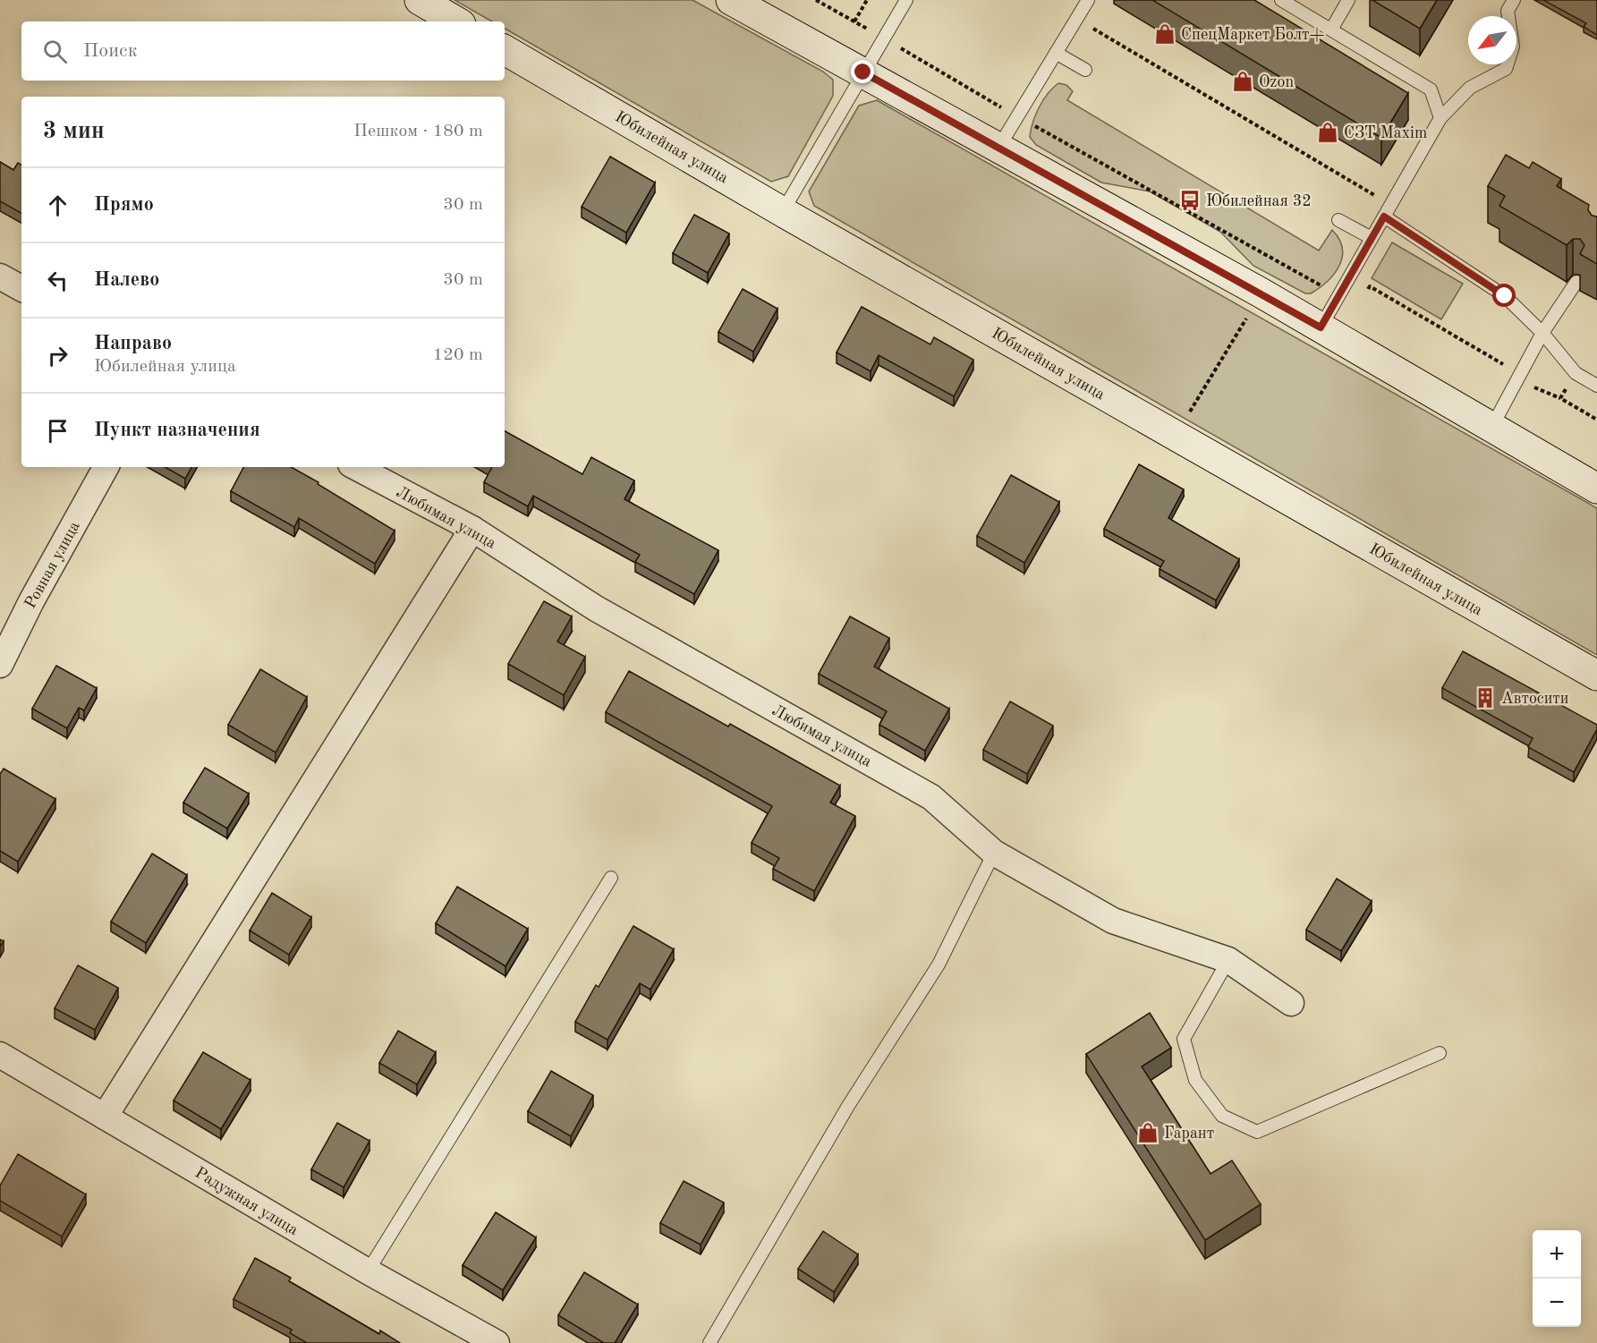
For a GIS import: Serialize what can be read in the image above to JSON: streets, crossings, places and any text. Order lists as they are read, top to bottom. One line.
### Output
{"streets":{"main road":["Юбилейная улица"],"street":["Любимая улица","Ровная улица","Радужная улица"]},"places":{"shop":["СпецМаркет Болт+","Ozon","СЗТ Maxim","Гарант"],"bus stop":["Юбилейная 32"],"building":["Автосити"]},"north":"bottom left","page":{"search":"Поиск","heading":["3 мин","Пешком · 180 m"],"list":[["Прямо","30 m"],["Налево","30 m"],["Направо","Юбилейная улица","120 m"],"Пункт назначения"],"map_buttons":["+","−"]}}
